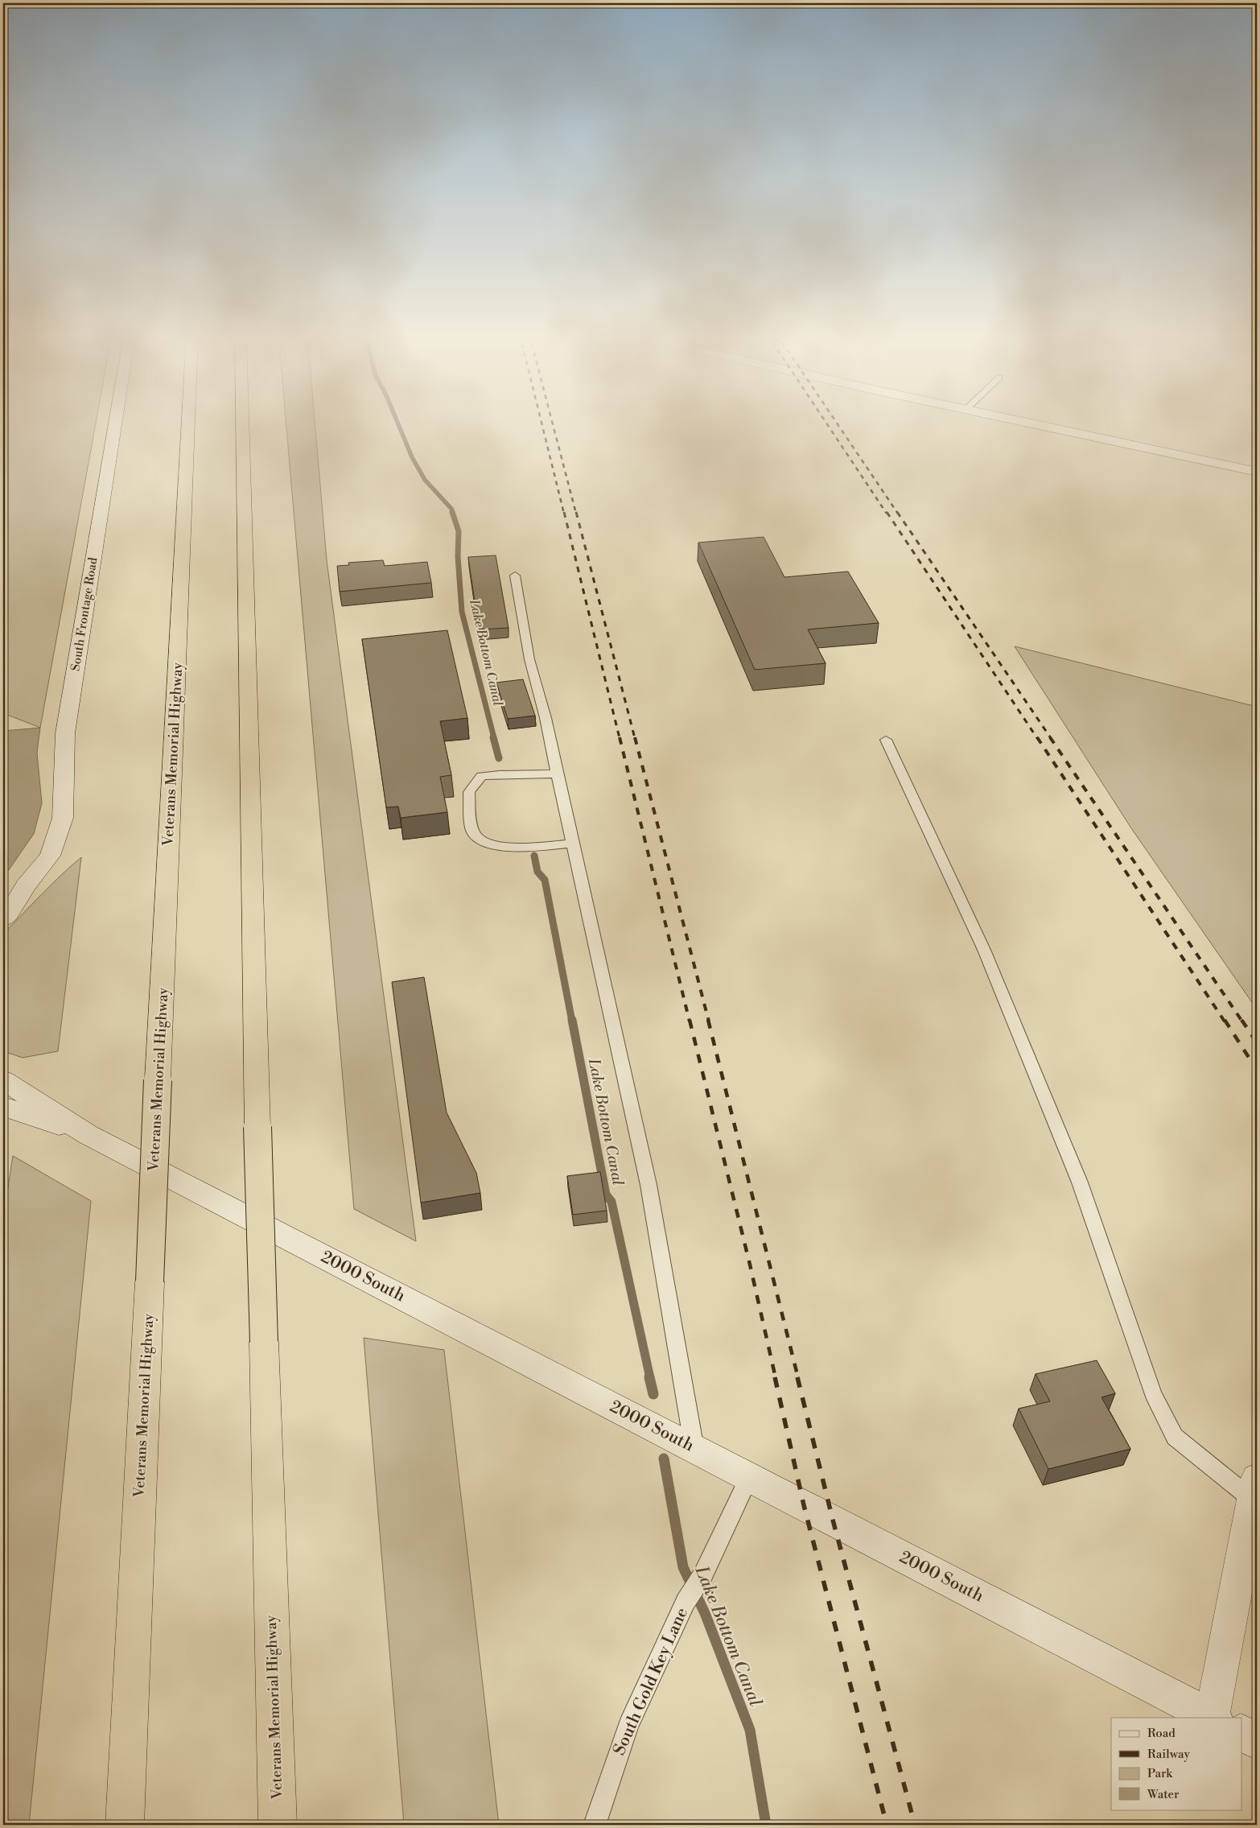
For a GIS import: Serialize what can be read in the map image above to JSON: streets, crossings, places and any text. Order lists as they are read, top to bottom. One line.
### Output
{"streets":{"highway":["Veterans Memorial Highway"],"street":["South Frontage Road","2000 South"],"lane":["South Gold Key Lane"]},"crossings":[["2000 South","South Gold Key Lane"]],"water":["Lake Bottom Canal"],"legend":["Road","Railway","Park","Water"]}
